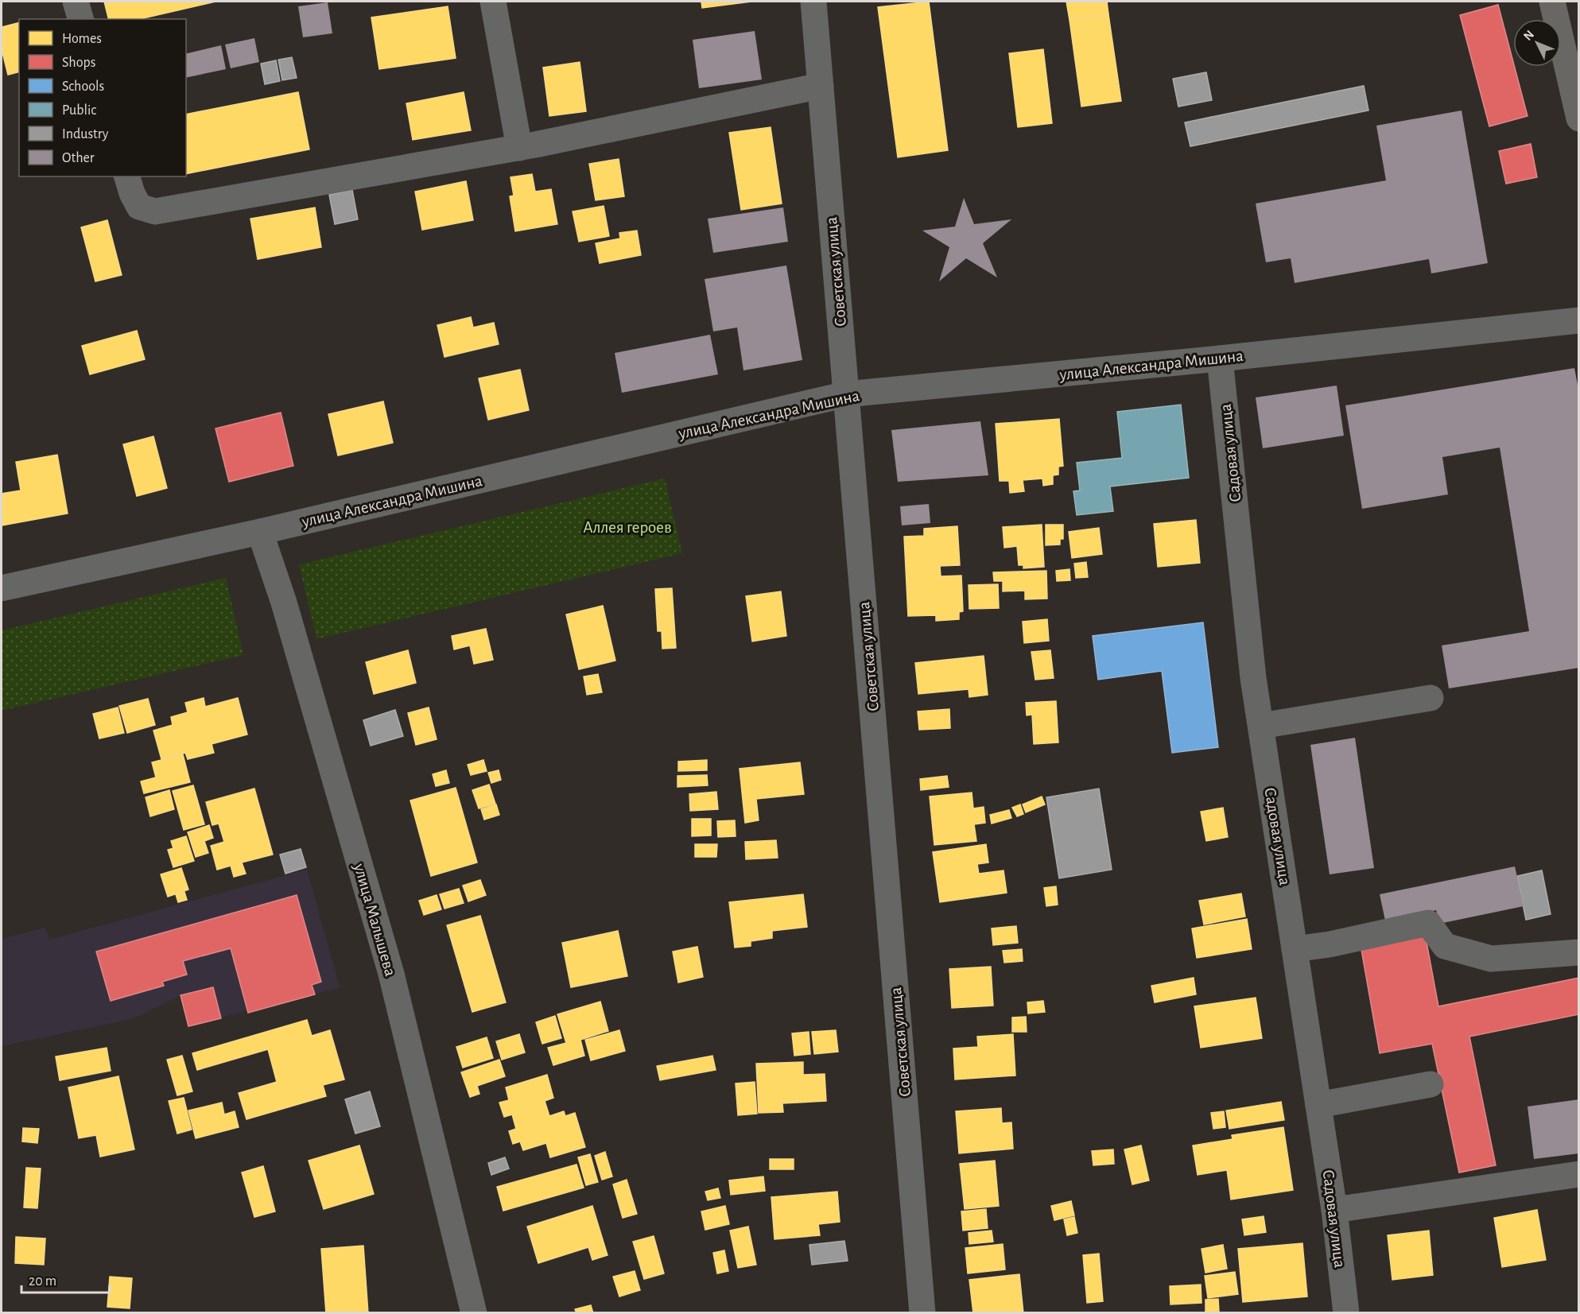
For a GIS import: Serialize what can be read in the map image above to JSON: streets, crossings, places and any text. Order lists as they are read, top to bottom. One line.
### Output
{"streets":{"street":["Советская улица","улица Александра Мишина","Садовая улица","улица Малышева"]},"crossings":[["Советская улица","улица Александра Мишина"],["улица Александра Мишина","Садовая улица"],["улица Александра Мишина","улица Малышева"]],"parks":["Аллея героев"],"legend":["Homes","Shops","Schools","Public","Industry","Other"],"scale_bar":"20 m","north":"top left"}
